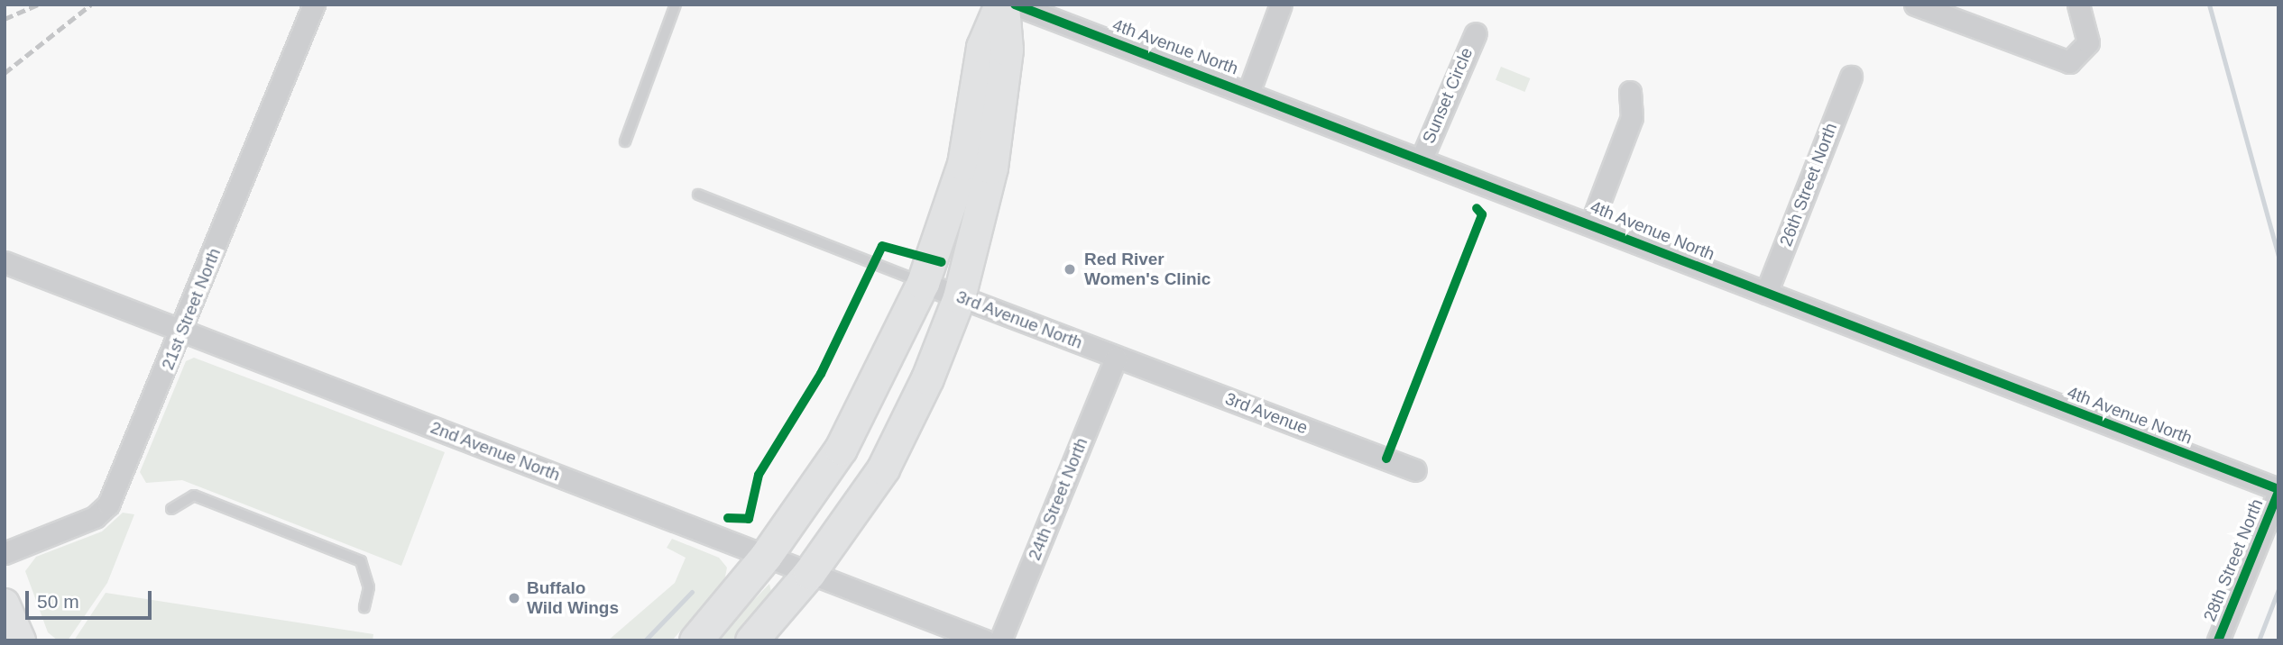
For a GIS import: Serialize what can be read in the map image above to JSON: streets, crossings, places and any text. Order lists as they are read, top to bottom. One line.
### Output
{"streets":{"street":["4th Avenue North","Sunset Circle","26th Street North","21st Street North","3rd Avenue North","3rd Avenue","2nd Avenue North","24th Street North","28th Street North"]},"crossings":[["4th Avenue North","Sunset Circle"],["4th Avenue North","26th Street North"],["4th Avenue North","28th Street North"],["21st Street North","2nd Avenue North"],["3rd Avenue North","3rd Avenue"],["3rd Avenue North","24th Street North"],["3rd Avenue","24th Street North"]],"places":["Red River Women's Clinic","Buffalo Wild Wings"],"scale_bar":"50 m"}
